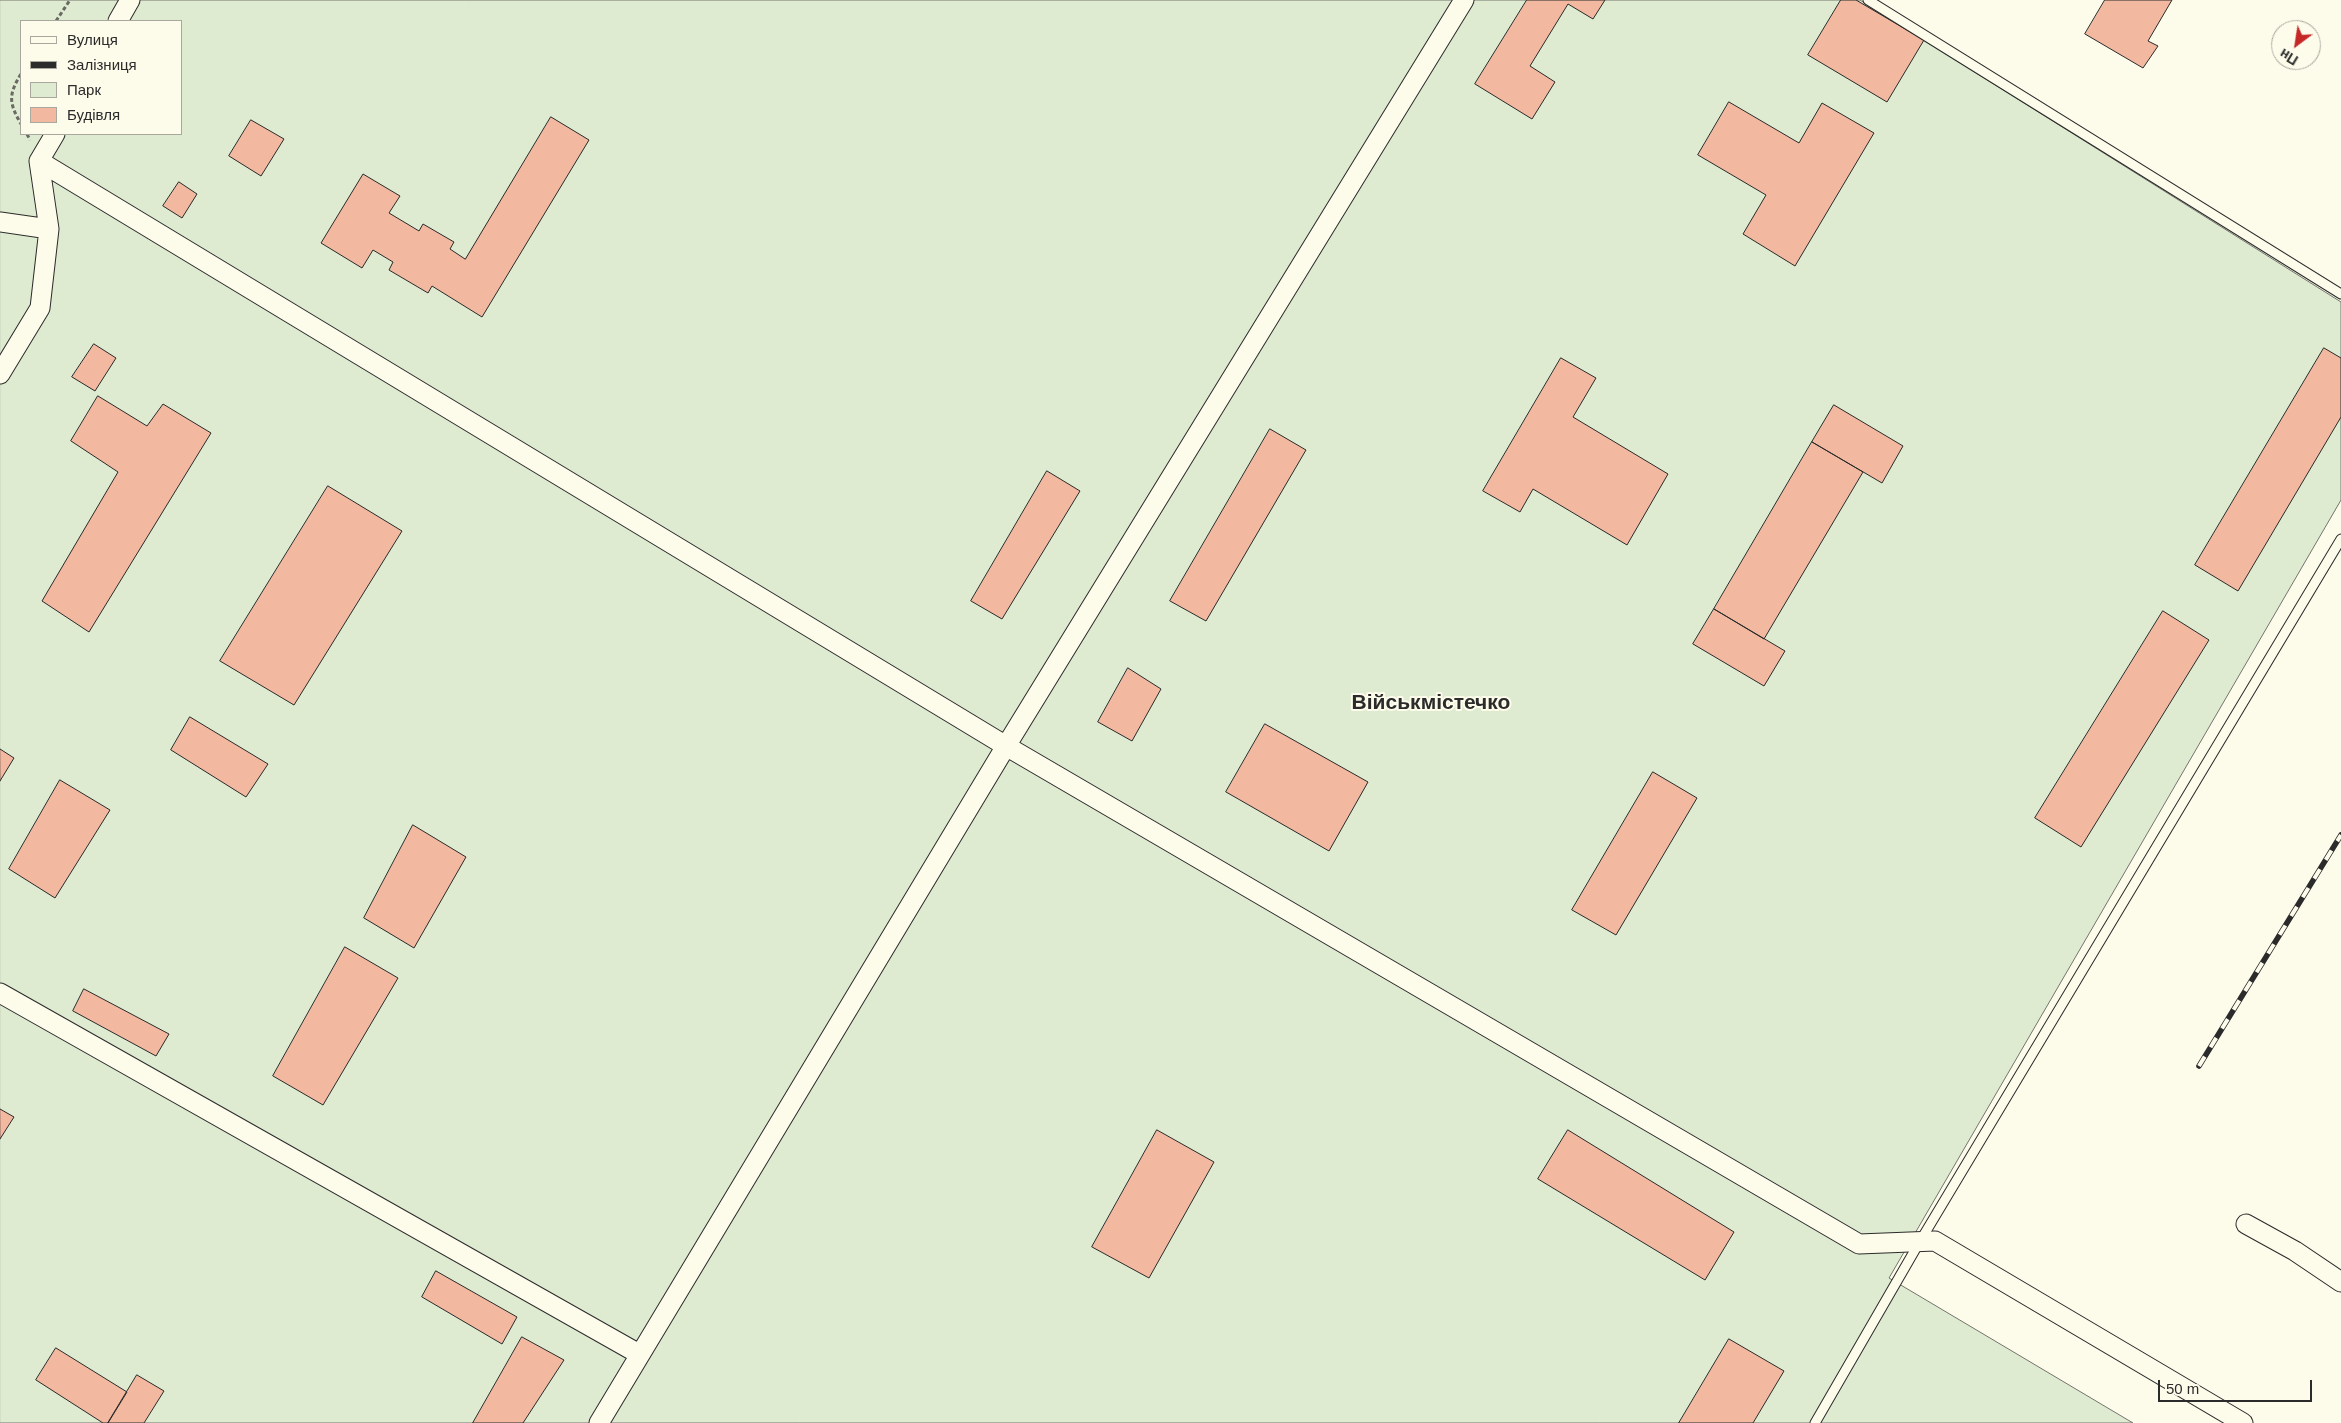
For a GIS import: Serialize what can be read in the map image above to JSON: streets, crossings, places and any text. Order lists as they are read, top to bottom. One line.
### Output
{"districts":["Військмістечко"],"legend":["Вулиця","Залізниця","Парк","Будівля"],"scale_bar":"50 m","north":"bottom left"}
